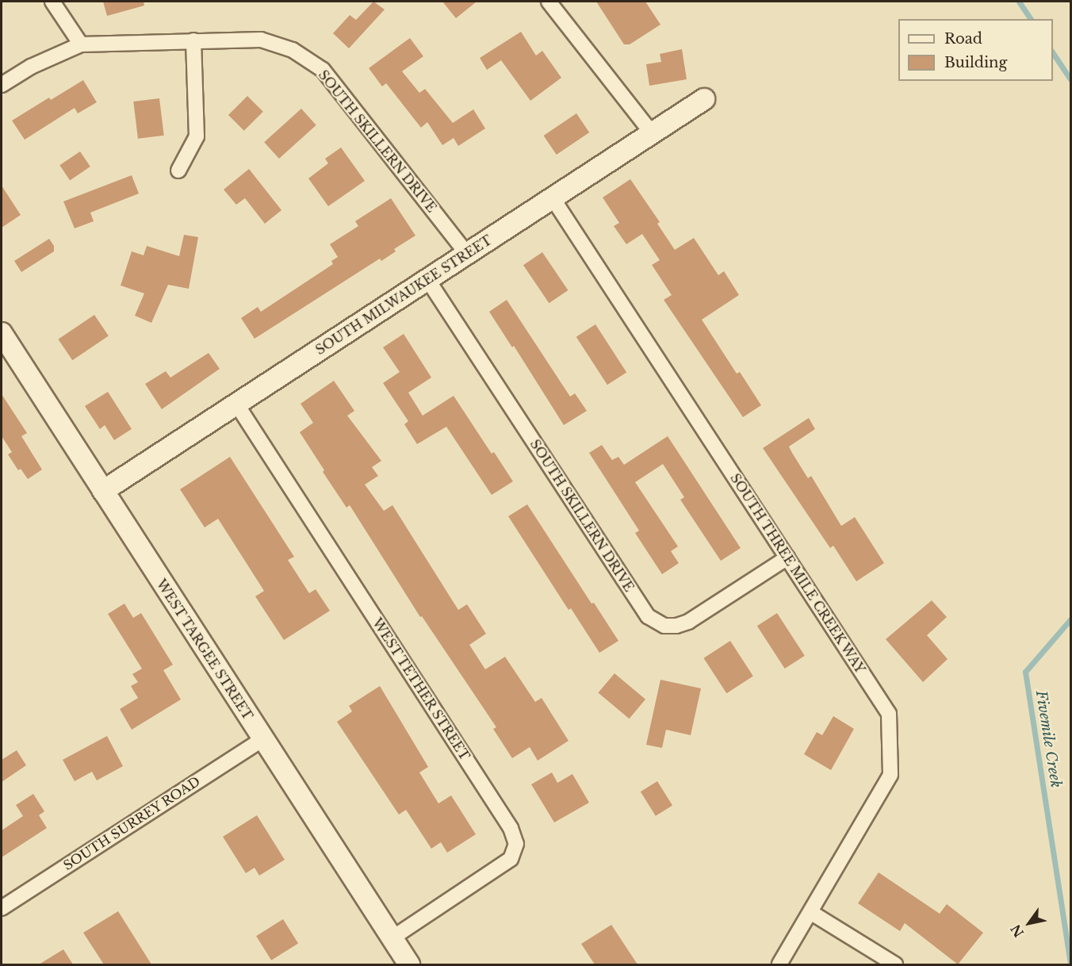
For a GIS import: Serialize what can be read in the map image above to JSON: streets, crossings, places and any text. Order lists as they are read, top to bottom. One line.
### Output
{"streets":{"street":["SOUTH SKILLERN DRIVE","SOUTH MILWAUKEE STREET","SOUTH THREE MILE CREEK WAY","WEST TARGEE STREET","WEST TETHER STREET","SOUTH SURREY ROAD"]},"crossings":[["SOUTH SKILLERN DRIVE","SOUTH MILWAUKEE STREET"],["SOUTH SKILLERN DRIVE","SOUTH THREE MILE CREEK WAY"],["SOUTH MILWAUKEE STREET","SOUTH THREE MILE CREEK WAY"],["SOUTH MILWAUKEE STREET","WEST TARGEE STREET"],["SOUTH MILWAUKEE STREET","WEST TETHER STREET"],["WEST TARGEE STREET","WEST TETHER STREET"],["WEST TARGEE STREET","SOUTH SURREY ROAD"]],"water":["Fivemile Creek"],"legend":["Road","Building"],"north":"bottom left"}
